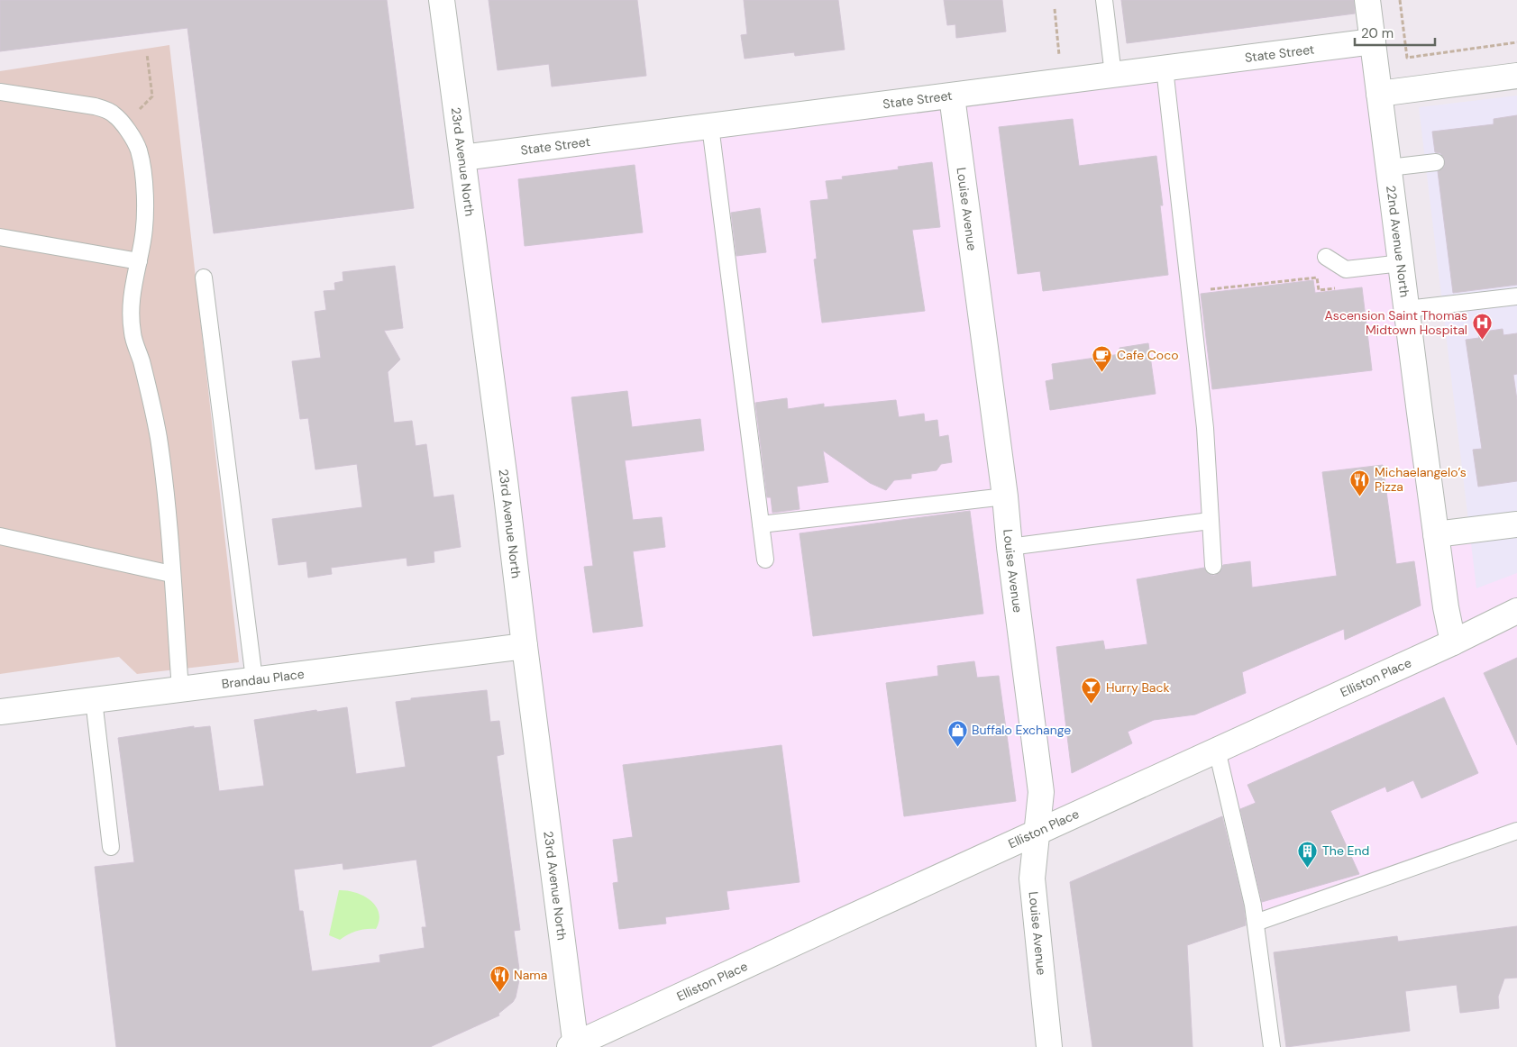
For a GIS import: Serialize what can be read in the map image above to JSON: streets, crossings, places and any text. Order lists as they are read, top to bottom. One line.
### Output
{"streets":{"street":["State Street","23rd Avenue North","Louise Avenue","22nd Avenue North","Elliston Place","Brandau Place"]},"crossings":[["State Street","23rd Avenue North"],["State Street","Louise Avenue"],["State Street","22nd Avenue North"],["23rd Avenue North","Elliston Place"],["23rd Avenue North","Brandau Place"],["Louise Avenue","Elliston Place"],["22nd Avenue North","Elliston Place"]],"places":{"hospital":["Ascension Saint Thomas Midtown Hospital"],"cafe":["Cafe Coco"],"restaurant":["Michaelangelo’s Pizza","Nama"],"bar":["Hurry Back"],"shop":["Buffalo Exchange"],"building":["The End"]},"scale_bar":"20 m"}
